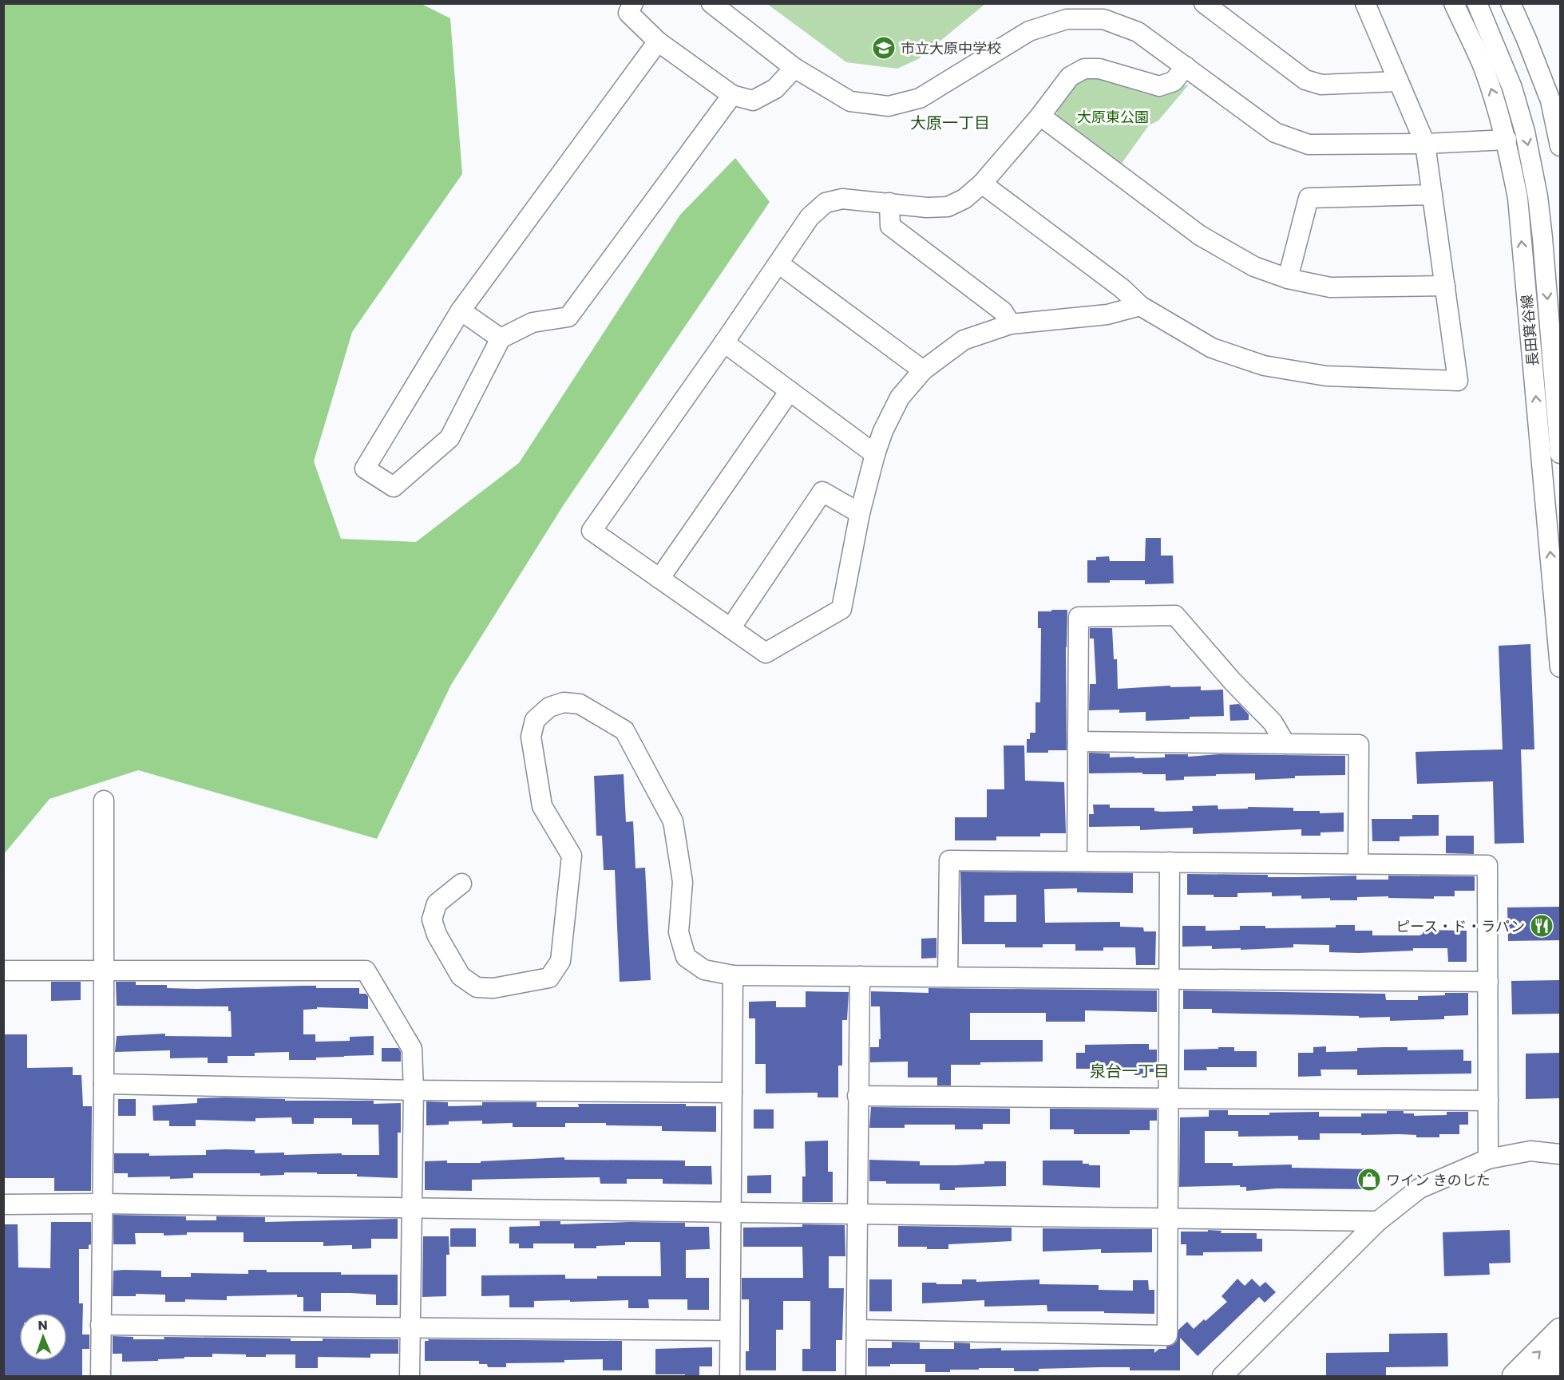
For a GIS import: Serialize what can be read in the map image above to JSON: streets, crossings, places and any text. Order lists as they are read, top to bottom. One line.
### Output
{"streets":{"street":["長田箕谷線"]},"districts":["大原一丁目","泉台一丁目"],"parks":["大原東公園"],"places":{"school or university":["市立大原中学校"],"restaurant":["ピース・ド・ラパン"],"shop":["ワイン きのした"]},"north":"top"}
